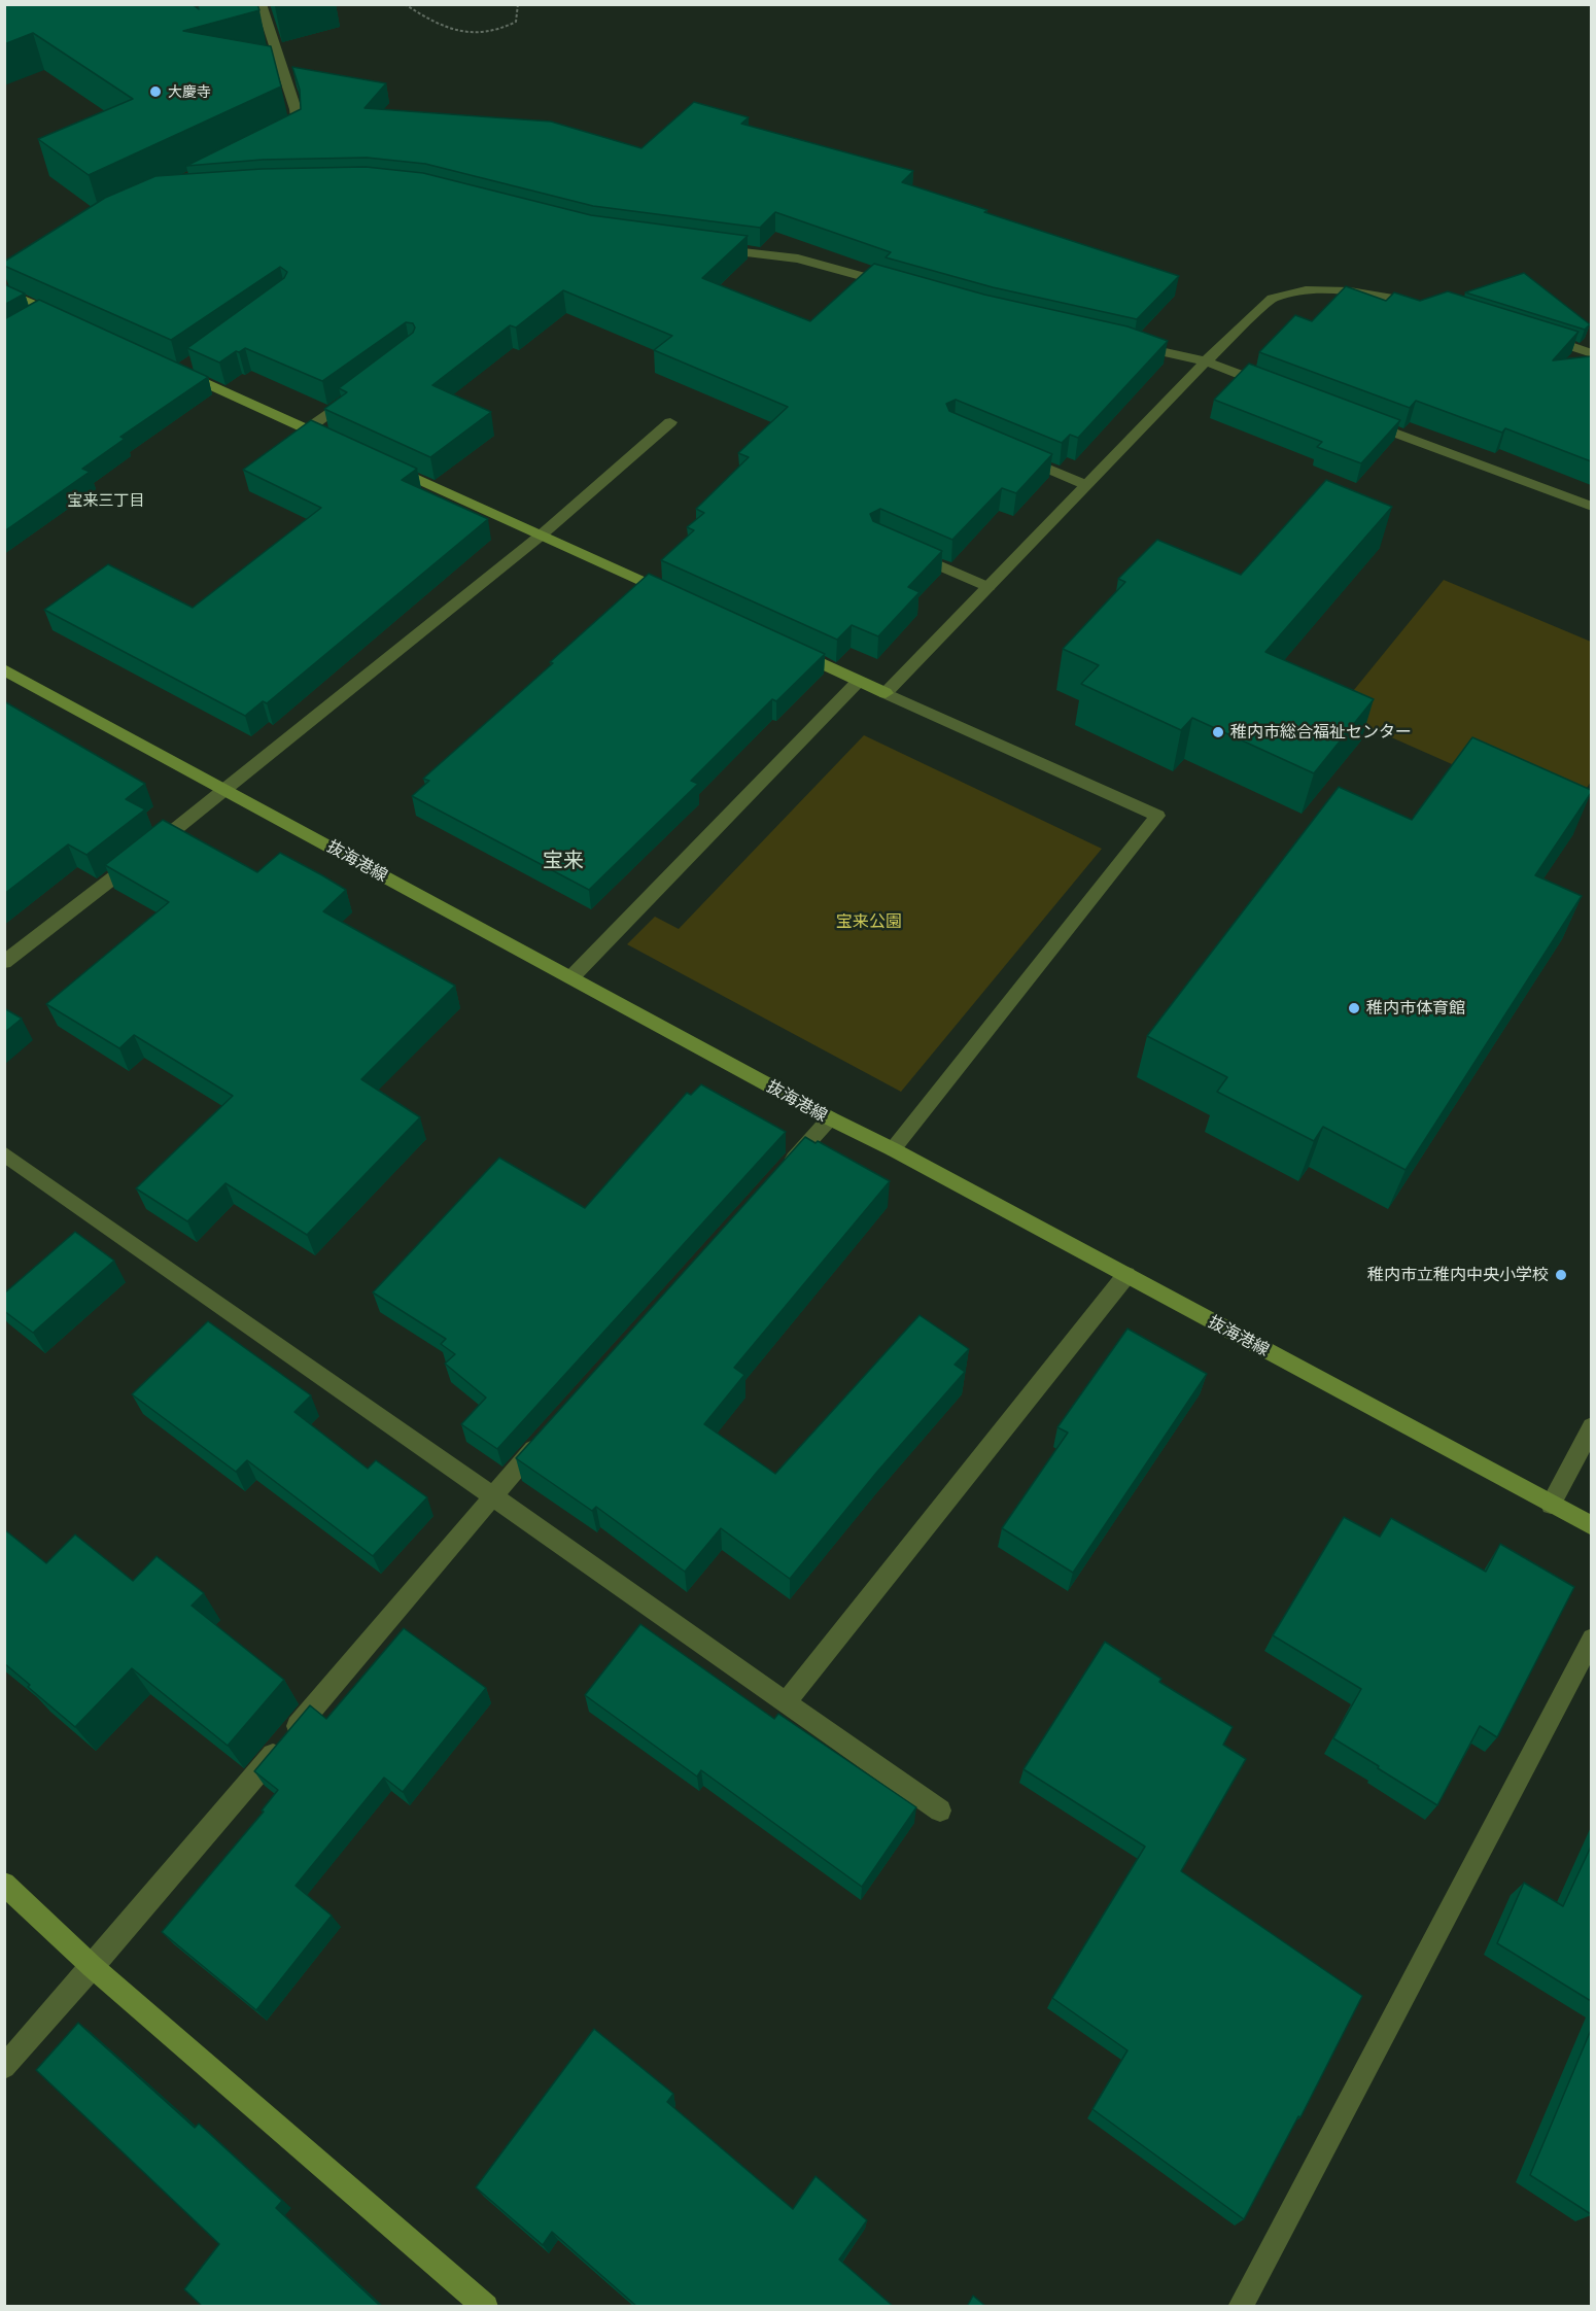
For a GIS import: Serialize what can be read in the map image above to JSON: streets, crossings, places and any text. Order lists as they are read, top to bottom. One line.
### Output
{"streets":{"main road":["抜海港線"]},"districts":["宝来三丁目","宝来"],"parks":["宝来公園"],"places":["大慶寺","稚内市総合福祉センター","稚内市体育館","稚内市立稚内中央小学校"]}
